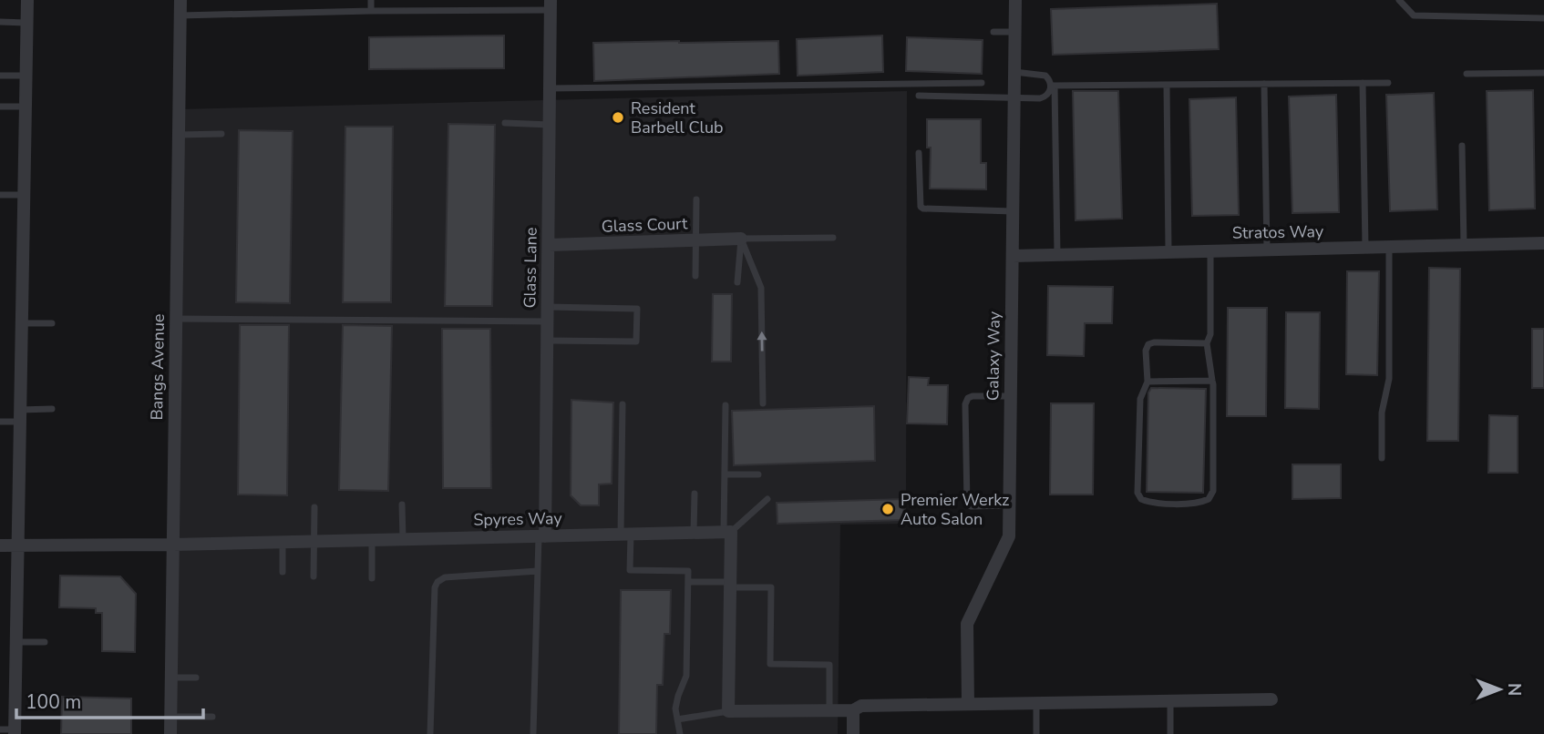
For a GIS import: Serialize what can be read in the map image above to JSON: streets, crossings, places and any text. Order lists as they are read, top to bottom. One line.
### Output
{"streets":{"street":["Glass Court","Stratos Way","Glass Lane","Galaxy Way","Bangs Avenue","Spyres Way"]},"crossings":[["Glass Court","Glass Lane"],["Stratos Way","Galaxy Way"],["Glass Lane","Spyres Way"],["Bangs Avenue","Spyres Way"]],"places":["Resident Barbell Club","Premier Werkz Auto Salon"],"scale_bar":"100 m","north":"right"}
